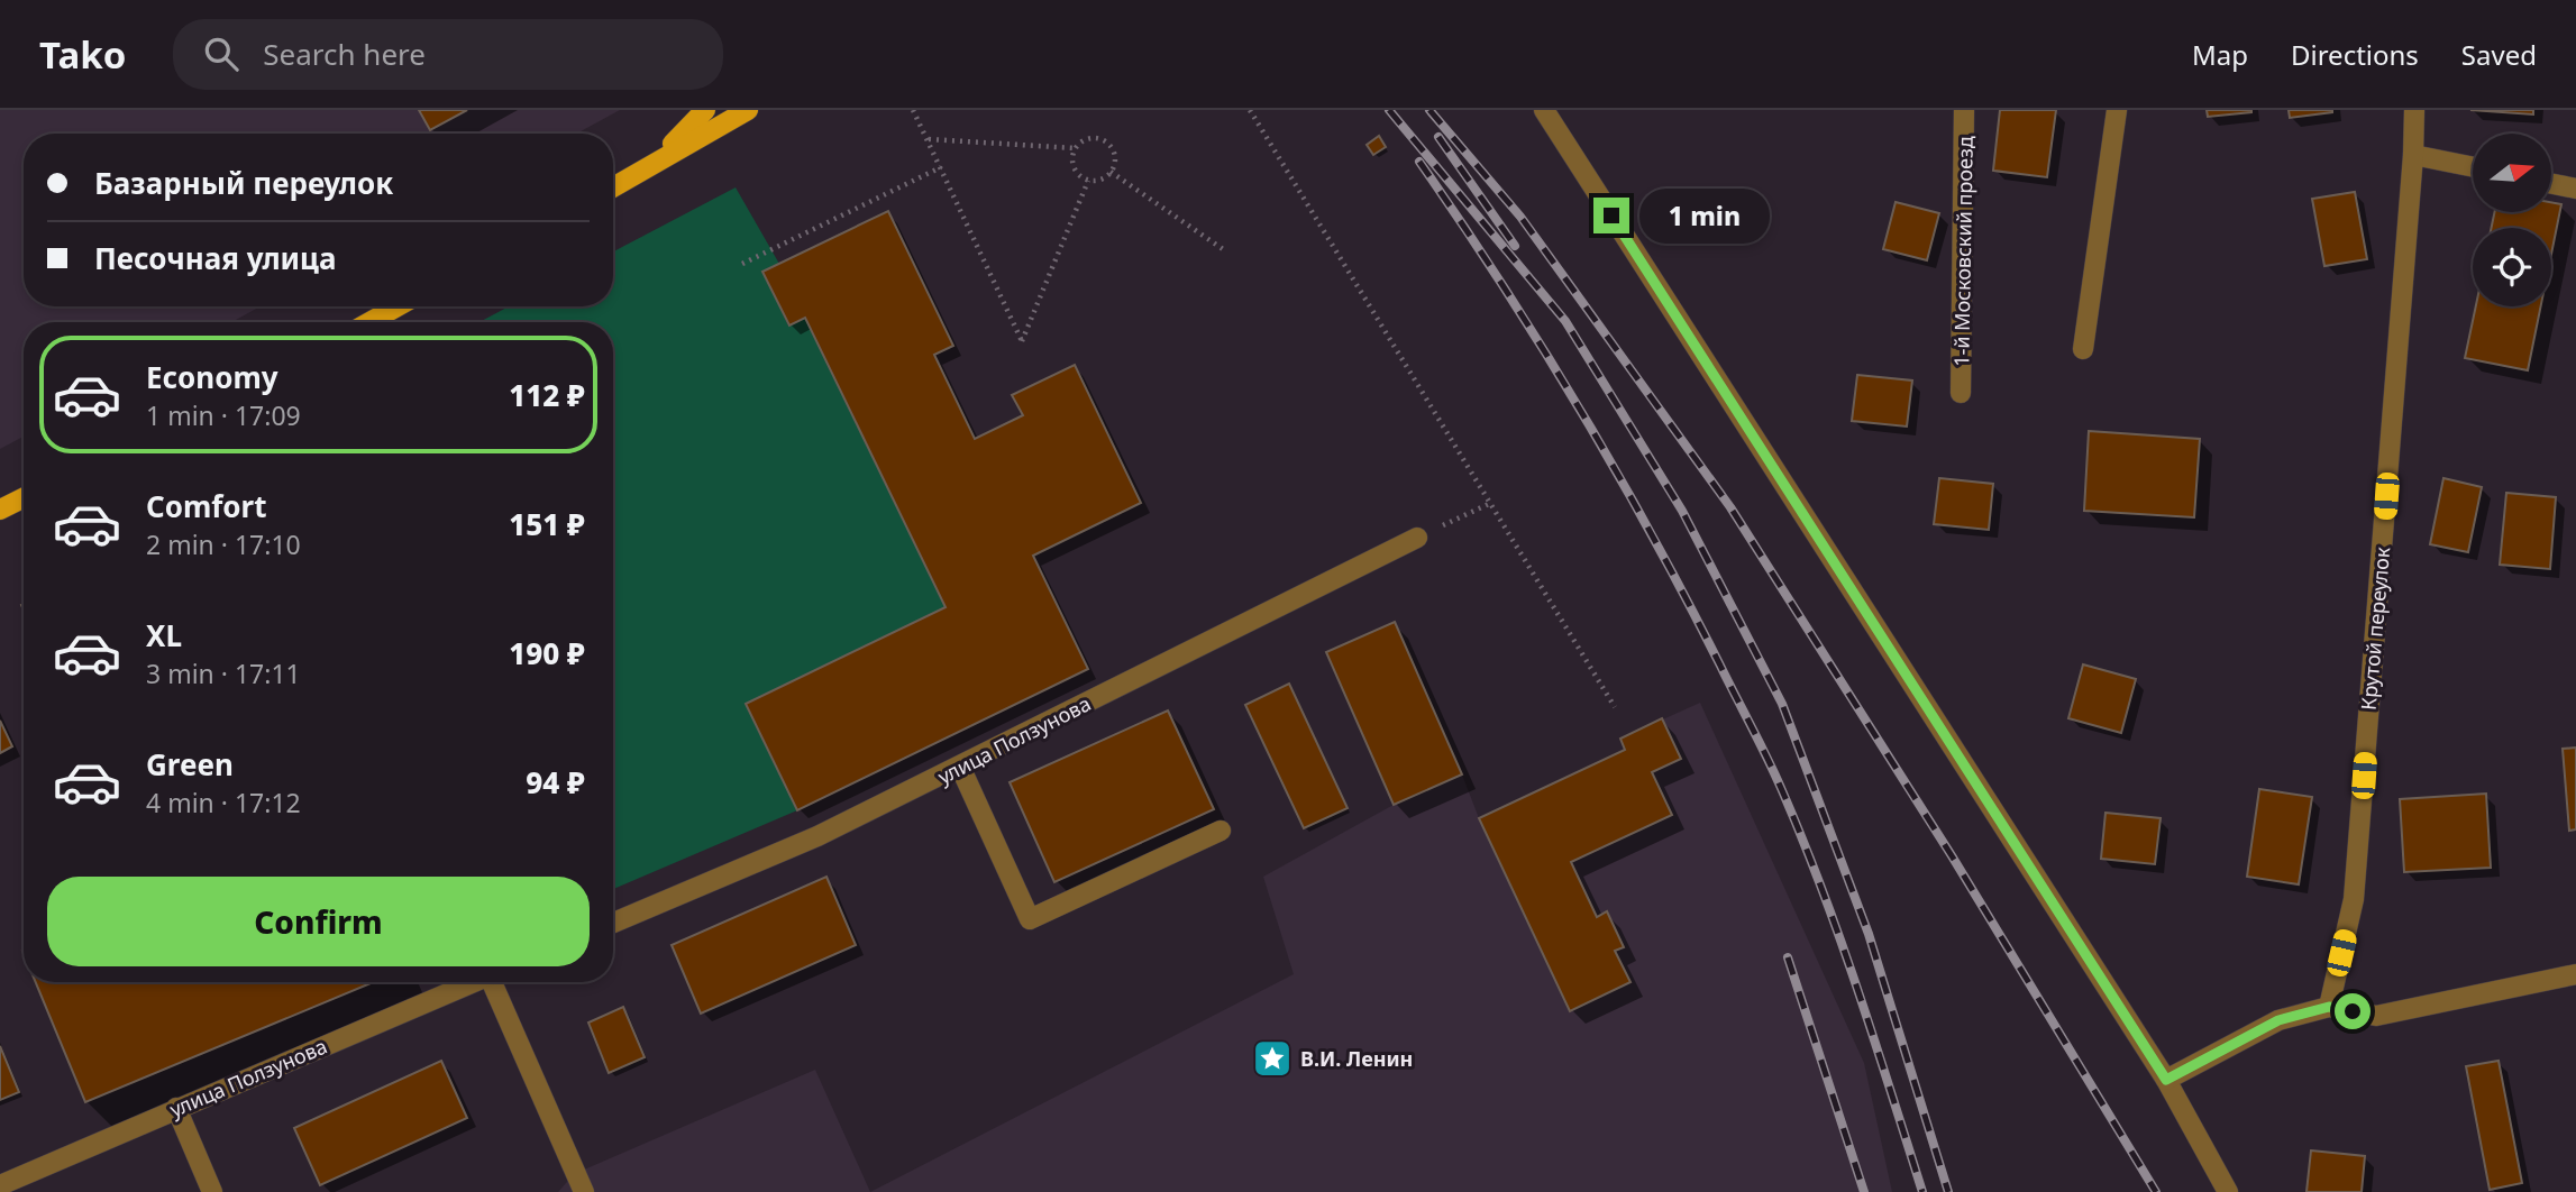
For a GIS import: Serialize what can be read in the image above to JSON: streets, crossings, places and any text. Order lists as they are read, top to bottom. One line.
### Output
{"streets":{"street":["1-й Московский проезд","Крутой переулок","улица Ползунова"]},"places":{"place":["В.И. Ленин"]},"north":"right","page":{"header":"Tako","search":"Search here","nav":["Map","Directions","Saved"],"banner":["Базарный переулок","Песочная улица"],"bubble":"1 min","list":[{"name":"Economy","note":"1 min · 17:09","value":"112 ₽"},{"name":"Comfort","note":"2 min · 17:10","value":"151 ₽"},{"name":"XL","note":"3 min · 17:11","value":"190 ₽"},{"name":"Green","note":"4 min · 17:12","value":"94 ₽"}],"buttons":"Confirm"}}
